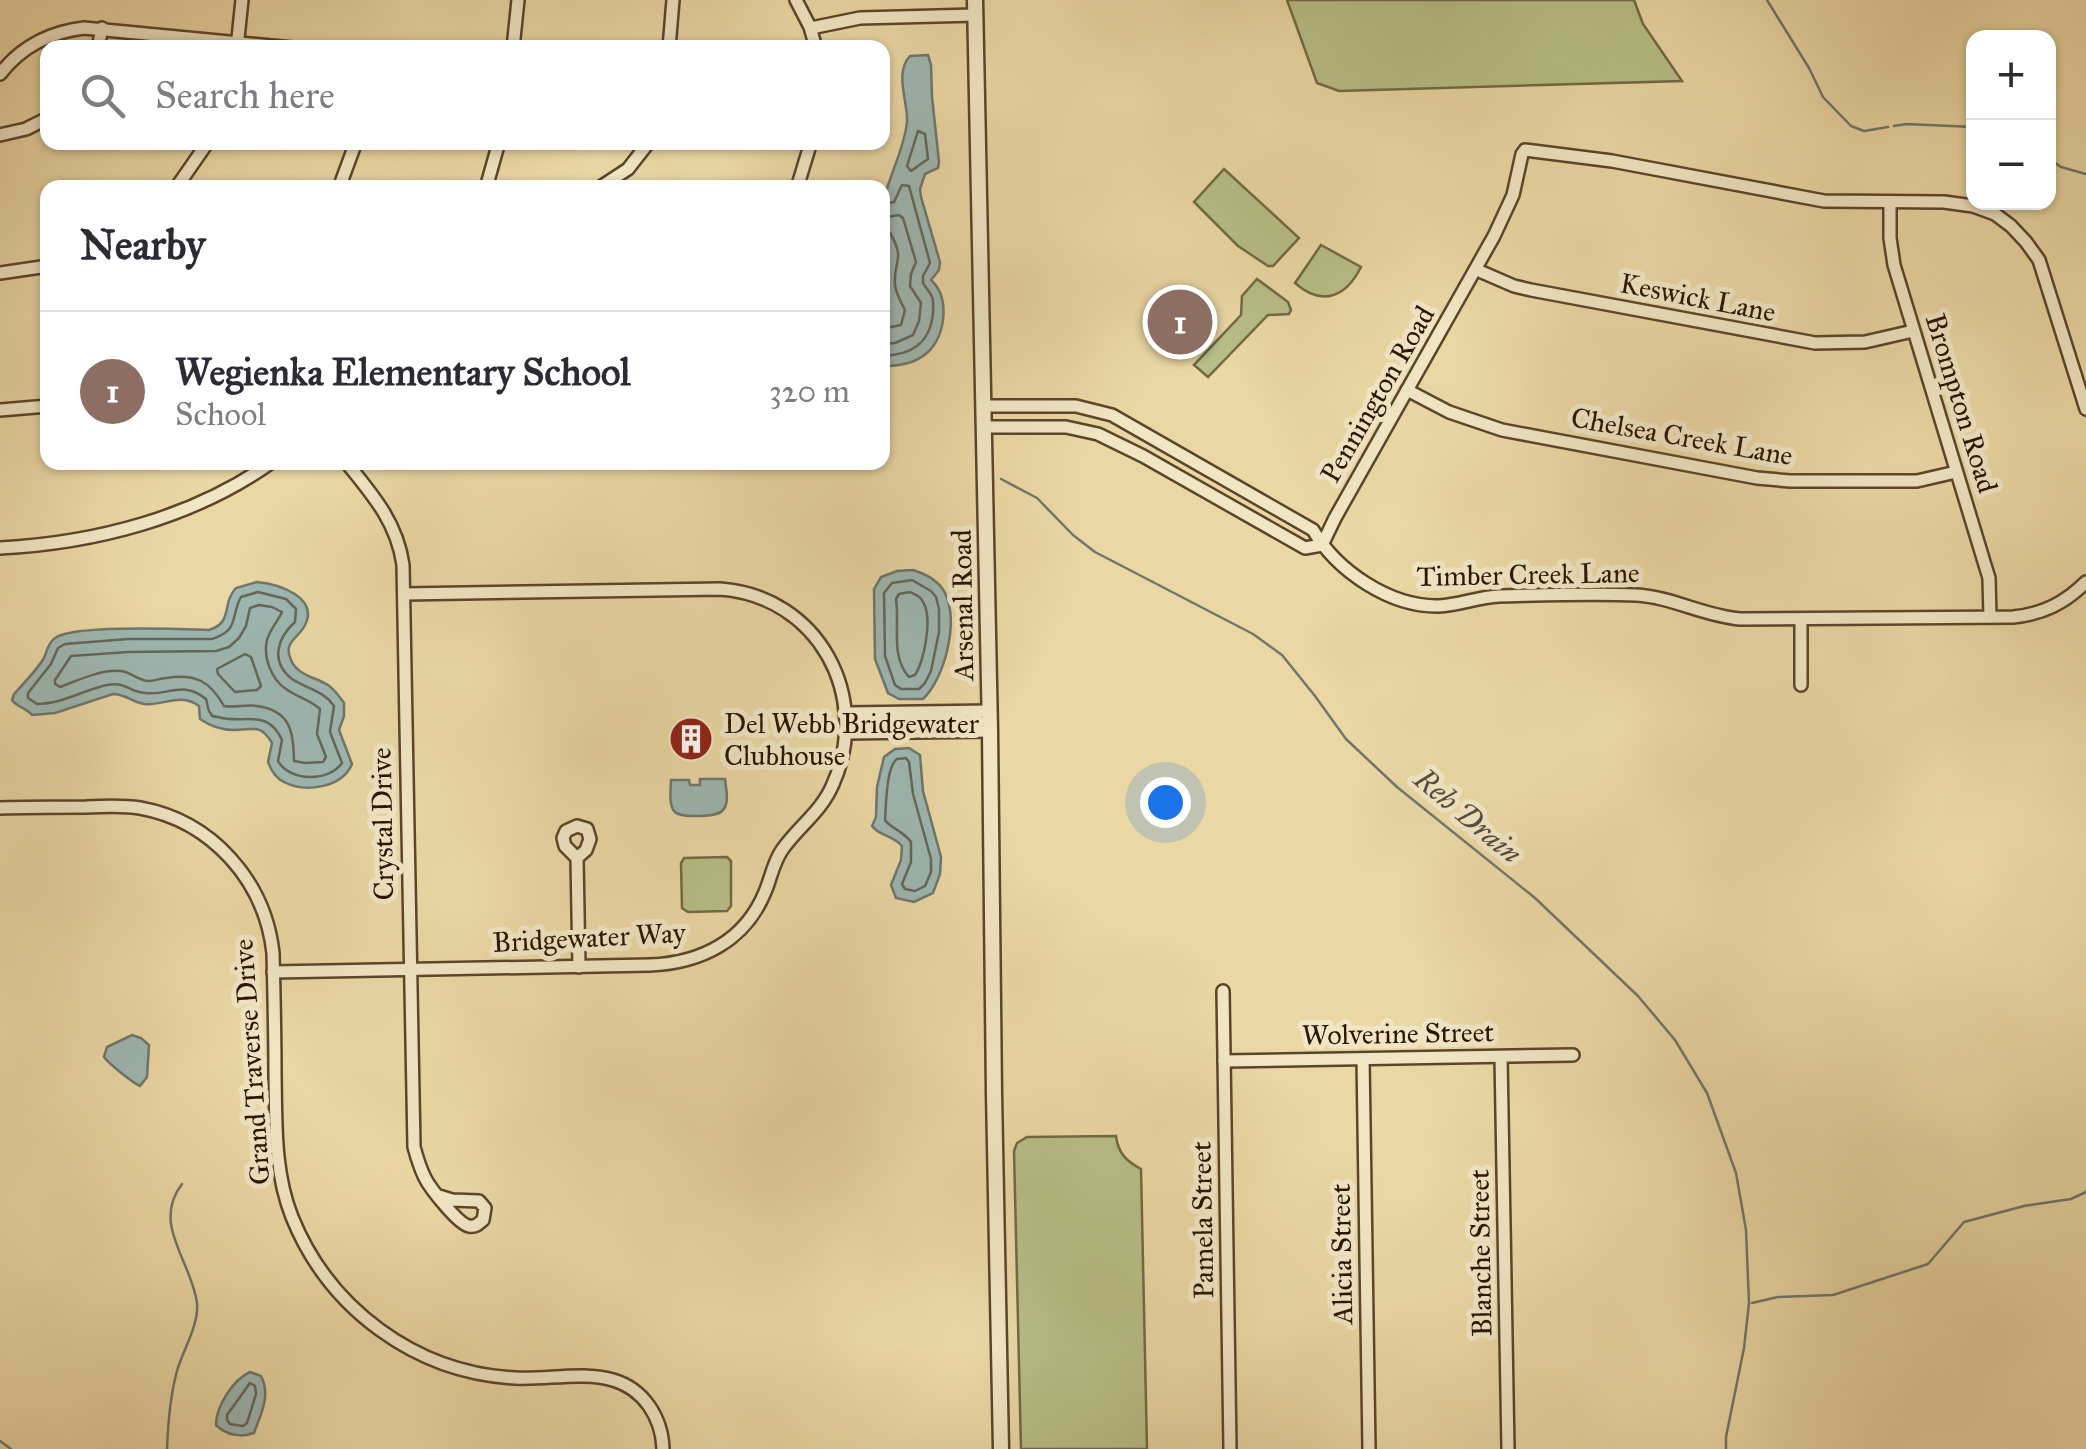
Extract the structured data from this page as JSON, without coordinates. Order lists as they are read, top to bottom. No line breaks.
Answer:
{"streets":{"street":["Keswick Lane","Pennington Road","Brompton Road","Chelsea Creek Lane","Timber Creek Lane","Arsenal Road","Crystal Drive","Bridgewater Way","Wolverine Street","Grand Traverse Drive","Pamela Street","Blanche Street","Alicia Street"]},"crossings":[["Keswick Lane","Pennington Road"],["Keswick Lane","Brompton Road"],["Pennington Road","Brompton Road"],["Pennington Road","Chelsea Creek Lane"],["Pennington Road","Timber Creek Lane"],["Brompton Road","Chelsea Creek Lane"],["Brompton Road","Timber Creek Lane"],["Timber Creek Lane","Arsenal Road"],["Crystal Drive","Bridgewater Way"],["Bridgewater Way","Grand Traverse Drive"],["Wolverine Street","Pamela Street"],["Wolverine Street","Blanche Street"],["Wolverine Street","Alicia Street"]],"water":["Reh Drain"],"places":{"building":["Del Webb Bridgewater Clubhouse"]},"page":{"map_buttons":["+","−"],"search":"Search here","heading":"Nearby","pins":"1","list":[{"mark":"1","name":"Wegienka Elementary School","note":"School","value":"320 m"}]}}
